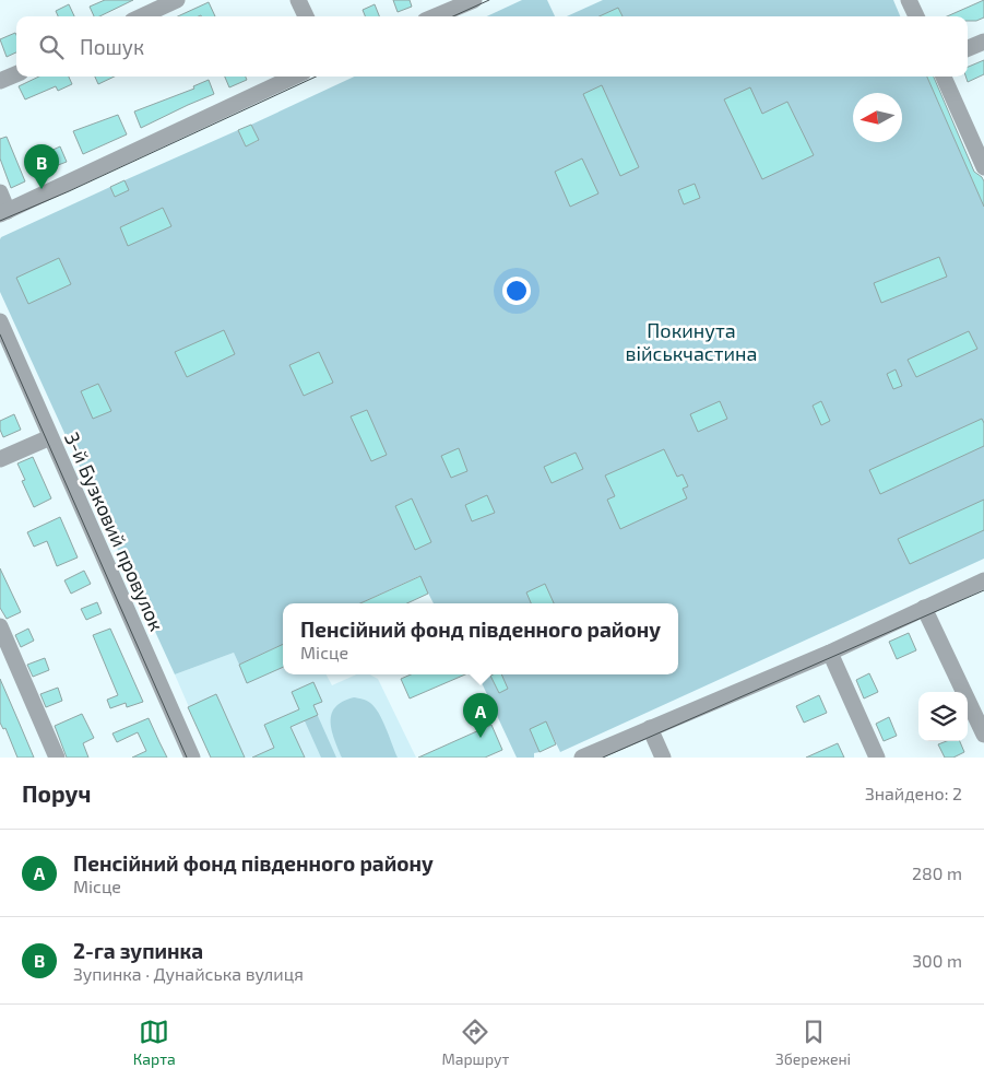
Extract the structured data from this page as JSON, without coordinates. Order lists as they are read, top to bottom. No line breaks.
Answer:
{"streets":{"street":["3-й Бузковий провулок"]},"parks":["Покинута військчастина"],"north":"left","page":{"search":"Пошук","pins":["B","A"],"popup":["Пенсійний фонд південного району","Місце"],"heading":["Поруч","Знайдено: 2"],"list":[{"mark":"A","name":"Пенсійний фонд південного району","note":"Місце","value":"280 m"},{"mark":"B","name":"2-га зупинка","note":"Зупинка · Дунайська вулиця","value":"300 m"}],"nav":["Карта","Маршрут","Збережені"]}}
